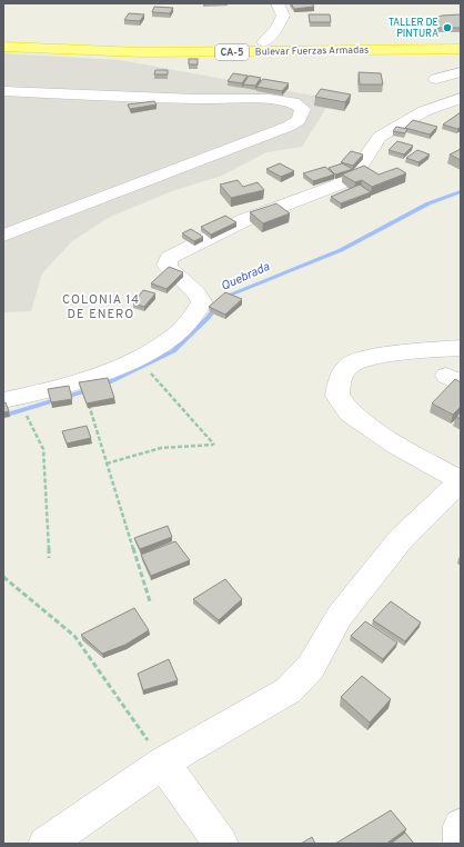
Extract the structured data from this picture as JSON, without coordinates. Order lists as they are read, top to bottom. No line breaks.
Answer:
{"streets":{"highway":["Bulevar Fuerzas Armadas","CA-5"]},"districts":["COLONIA 14 DE ENERO"],"water":["Quebrada"],"places":["TALLER DE PINTURA"]}
